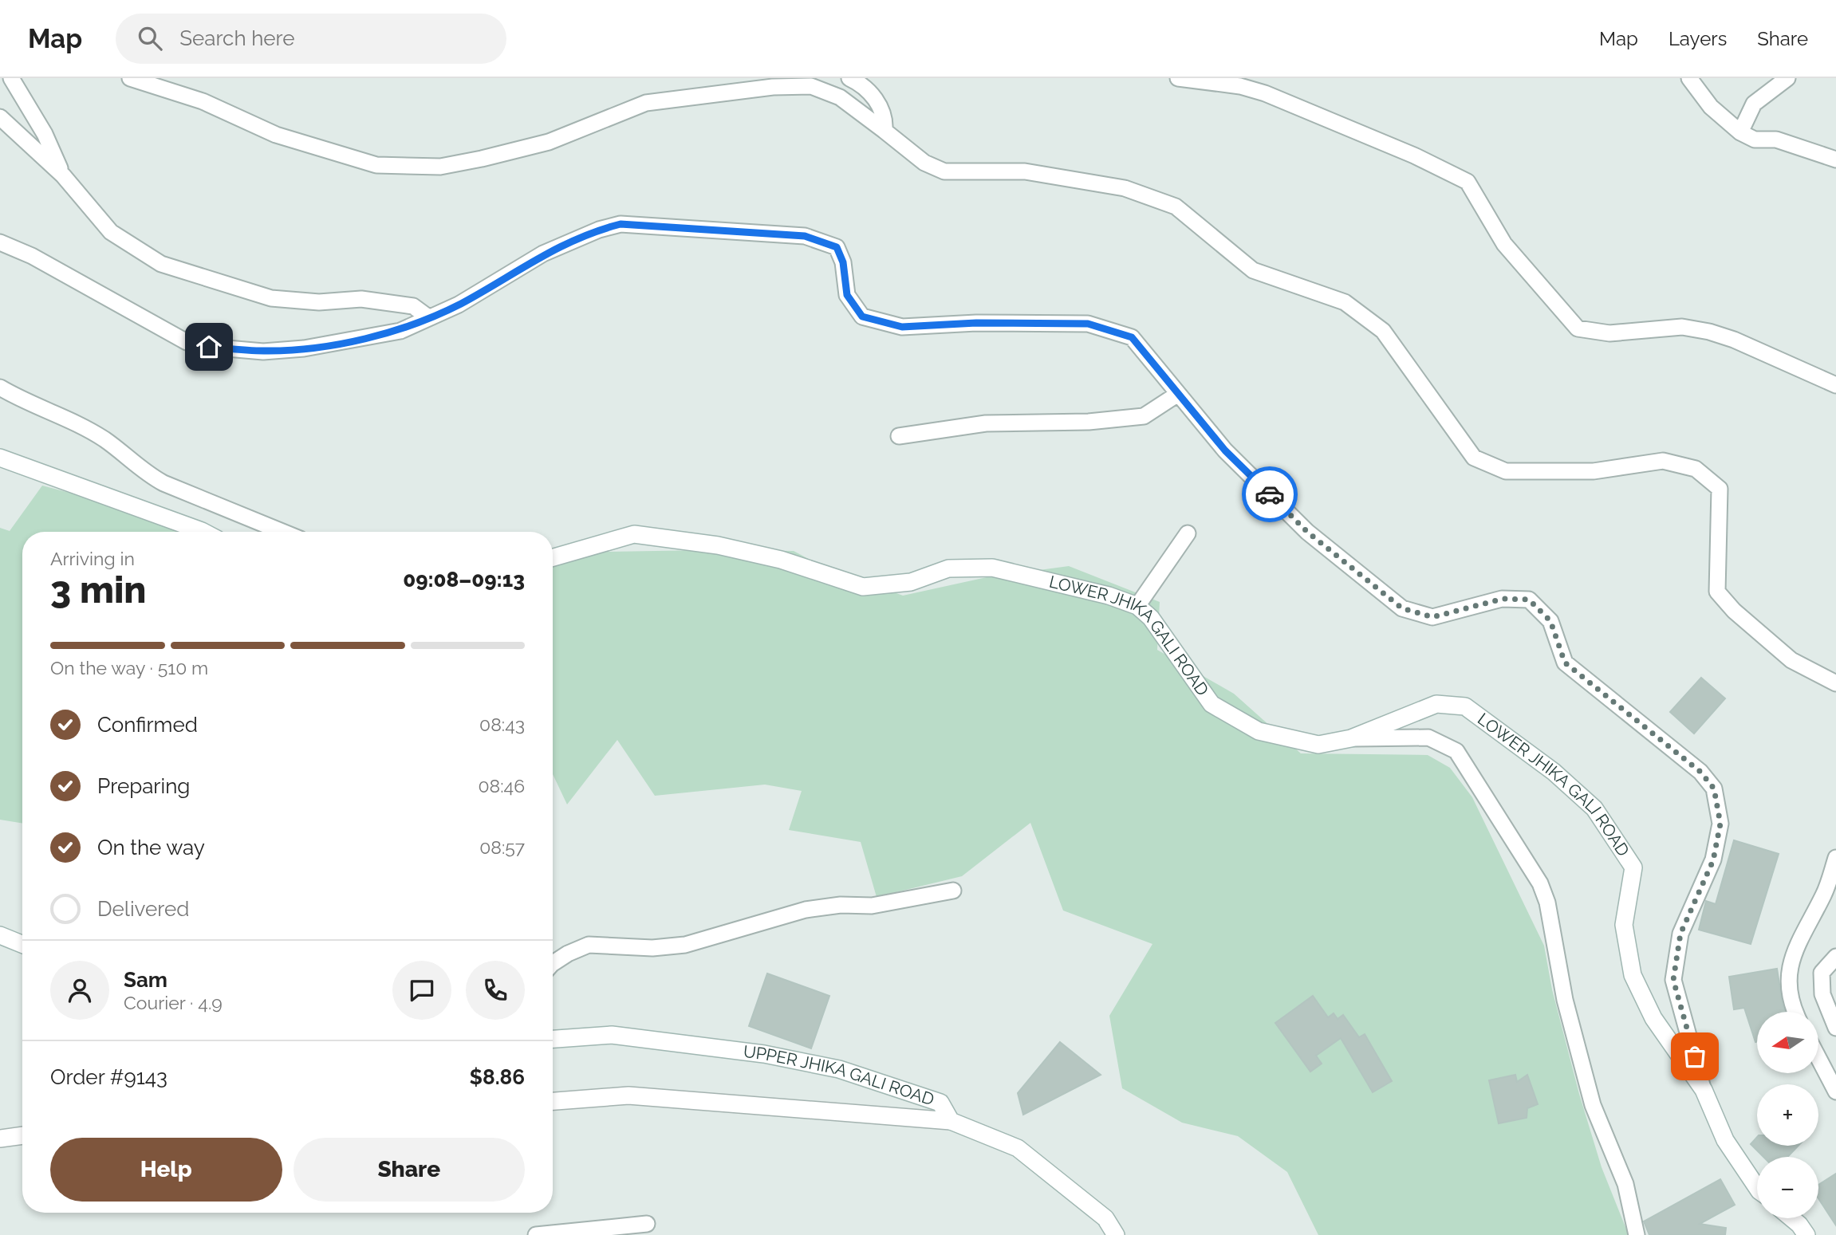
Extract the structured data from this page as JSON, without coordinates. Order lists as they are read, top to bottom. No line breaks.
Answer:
{"streets":{"main road":["LOWER JHIKA GALI ROAD","UPPER JHIKA GALI ROAD"]},"north":"left","page":{"header":"Map","search":"Search here","nav":["Map","Layers","Share"],"heading":["3 min","Arriving in","09:08–09:13"],"panel":["Sam","Courier · 4.9","Order #9143","$8.86"],"bar":"On the way · 510 m","list":[["Confirmed","08:43"],["Preparing","08:46"],["On the way","08:57"],"Delivered"],"map_buttons":["+","−"],"buttons":["Help","Share"]}}
